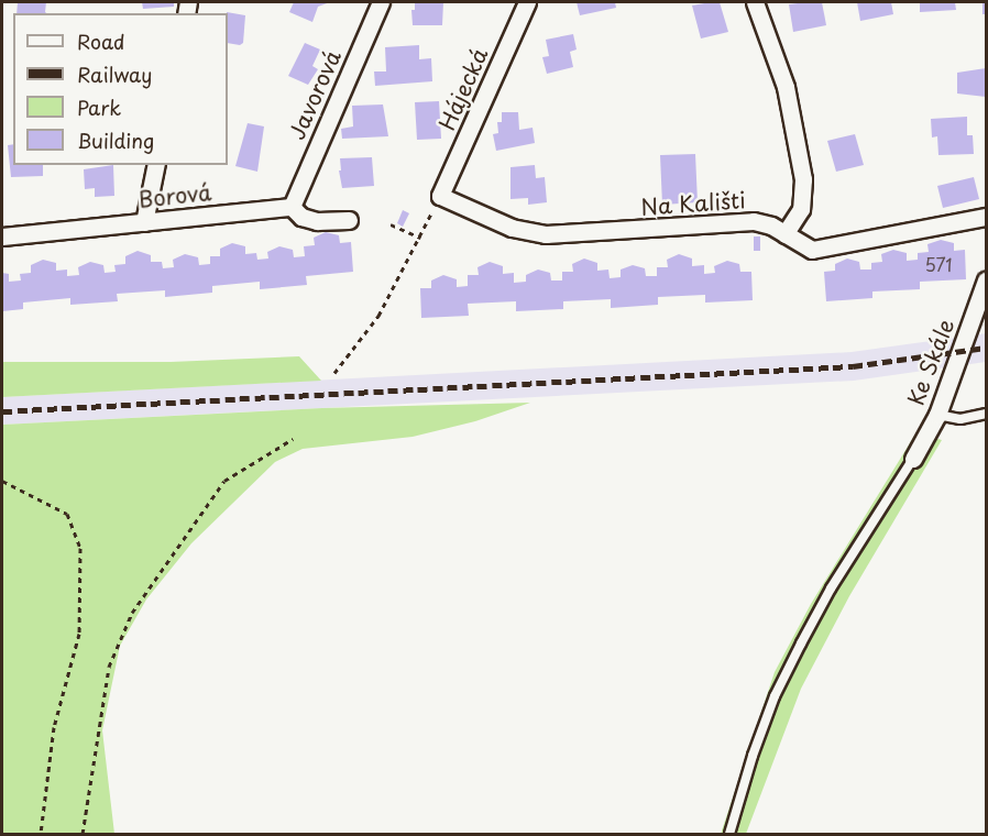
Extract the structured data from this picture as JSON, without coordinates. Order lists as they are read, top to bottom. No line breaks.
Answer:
{"streets":{"street":["Hájecká","Javorová","Borová","Na Kališti","Ke Skále"]},"crossings":[["Hájecká","Na Kališti"],["Javorová","Borová"]],"house_numbers":["571"],"legend":["Road","Railway","Park","Building"]}
